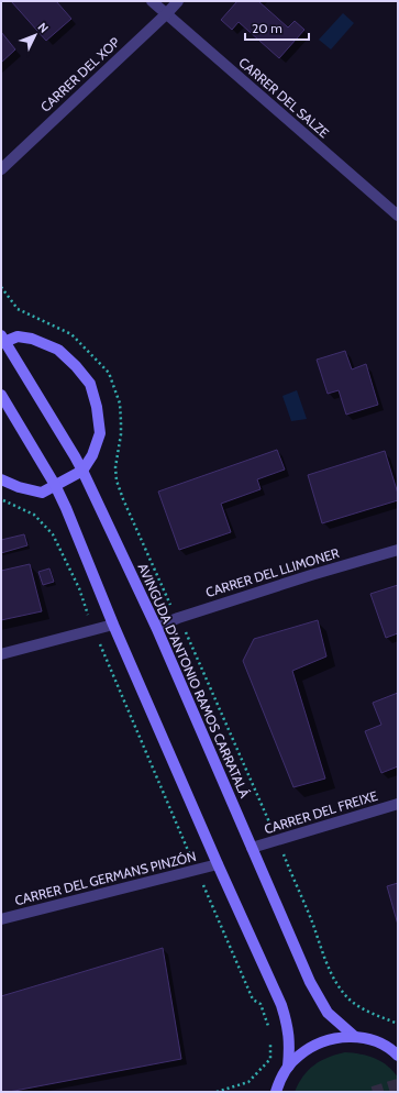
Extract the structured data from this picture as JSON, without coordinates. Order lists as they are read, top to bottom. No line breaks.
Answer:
{"streets":{"main road":["AVINGUDA D'ANTONIO RAMOS CARRATALÁ"],"street":["CARRER DEL XOP","CARRER DEL SALZE","CARRER DEL LLIMONER","CARRER DEL FREIXE","CARRER DEL GERMANS PINZÓN"]},"crossings":[["CARRER DEL XOP","CARRER DEL SALZE"],["CARRER DEL LLIMONER","AVINGUDA D'ANTONIO RAMOS CARRATALÁ"],["AVINGUDA D'ANTONIO RAMOS CARRATALÁ","CARRER DEL FREIXE"]],"scale_bar":"20 m","north":"top right"}
